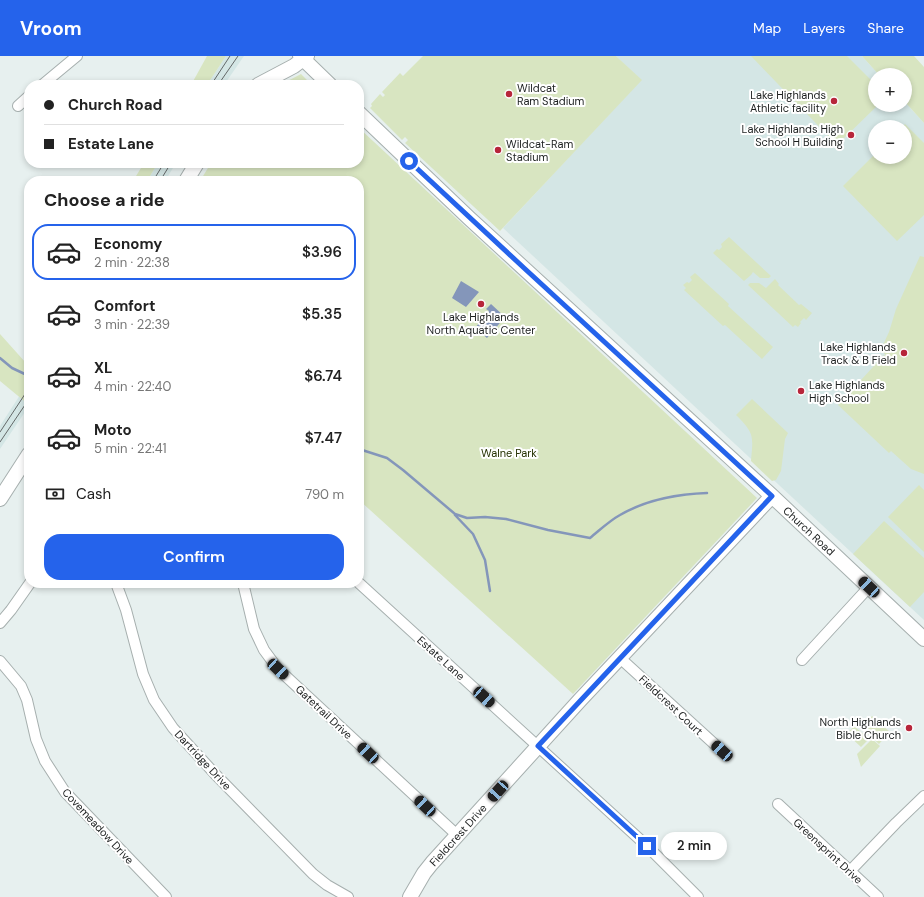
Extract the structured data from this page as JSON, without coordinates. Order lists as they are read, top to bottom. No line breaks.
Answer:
{"streets":{"street":["Church Road","Estate Lane","Fieldcrest Court","Gatetrail Drive","Dartridge Drive","Covemeadow Drive","Fieldcrest Drive","Greensprint Drive"]},"crossings":[["Church Road","Fieldcrest Drive"],["Estate Lane","Fieldcrest Drive"],["Fieldcrest Court","Fieldcrest Drive"],["Gatetrail Drive","Fieldcrest Drive"]],"parks":["Walne Park"],"places":["Wildcat Ram Stadium","Lake Highlands Athletic facility","Lake Highlands High School H Building","Wildcat-Ram Stadium","Lake Highlands North Aquatic Center","Lake Highlands Track & B Field","Lake Highlands High School","North Highlands Bible Church"],"page":{"header":"Vroom","nav":["Map","Layers","Share"],"map_buttons":["+","−"],"banner":["Church Road","Estate Lane"],"heading":"Choose a ride","list":[{"name":"Economy","note":"2 min · 22:38","value":"$3.96"},{"name":"Comfort","note":"3 min · 22:39","value":"$5.35"},{"name":"XL","note":"4 min · 22:40","value":"$6.74"},{"name":"Moto","note":"5 min · 22:41","value":"$7.47"}],"pay":["Cash","790 m"],"buttons":"Confirm","bubble":"2 min"}}
